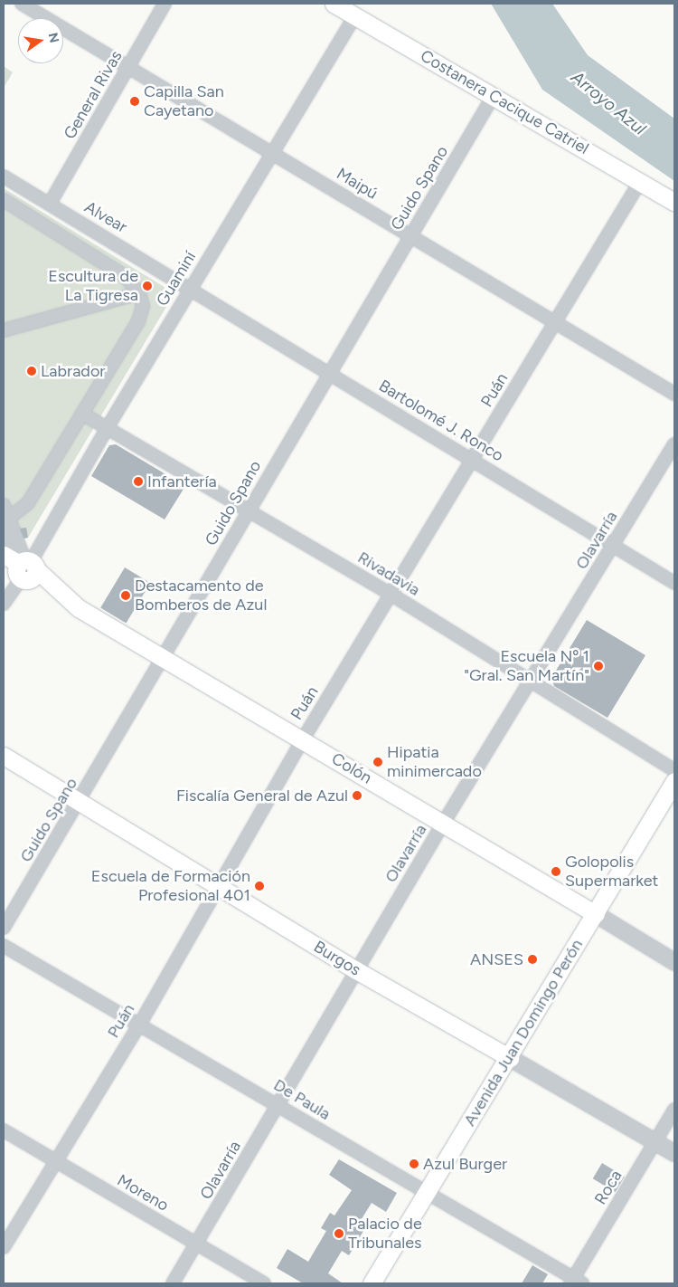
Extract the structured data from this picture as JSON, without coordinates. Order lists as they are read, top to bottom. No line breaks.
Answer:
{"streets":{"main road":["Costanera Cacique Catriel","Colón","Burgos","Avenida Juan Domingo Perón"],"street":["General Rivas","Maipú","Guido Spano","Alvear","Guaminí","Puán","Bartolomé J. Ronco","Olavarría","Rivadavia","De Paula","Roca","Moreno"]},"crossings":[["General Rivas","Maipú"],["General Rivas","Alvear"],["Costanera Cacique Catriel","Guido Spano"],["Costanera Cacique Catriel","Guaminí"],["Costanera Cacique Catriel","Puán"],["Maipú","Guido Spano"],["Maipú","Guaminí"],["Maipú","Puán"],["Guido Spano","Bartolomé J. Ronco"],["Guido Spano","Rivadavia"],["Guido Spano","Colón"],["Guido Spano","Burgos"],["Alvear","Guaminí"],["Alvear","Bartolomé J. Ronco"],["Guaminí","Bartolomé J. Ronco"],["Guaminí","Rivadavia"],["Guaminí","Colón"],["Puán","Bartolomé J. Ronco"],["Puán","Rivadavia"],["Puán","Colón"],["Puán","Burgos"],["Puán","De Paula"],["Puán","Moreno"],["Bartolomé J. Ronco","Olavarría"],["Olavarría","Rivadavia"],["Olavarría","Colón"],["Olavarría","Burgos"],["Olavarría","De Paula"],["Olavarría","Moreno"],["Colón","Avenida Juan Domingo Perón"],["Burgos","Avenida Juan Domingo Perón"],["Burgos","Roca"],["Avenida Juan Domingo Perón","De Paula"],["De Paula","Roca"]],"water":["Arroyo Azul"],"places":["Capilla San Cayetano","Escultura de La Tigresa","Labrador","Infantería","Destacamento de Bomberos de Azul","Escuela Nº 1 \"Gral. San Martín\"","Hipatia minimercado","Fiscalía General de Azul","Golopolis Supermarket","Escuela de Formación Profesional 401","ANSES","Azul Burger","Palacio de Tribunales"],"north":"right"}
